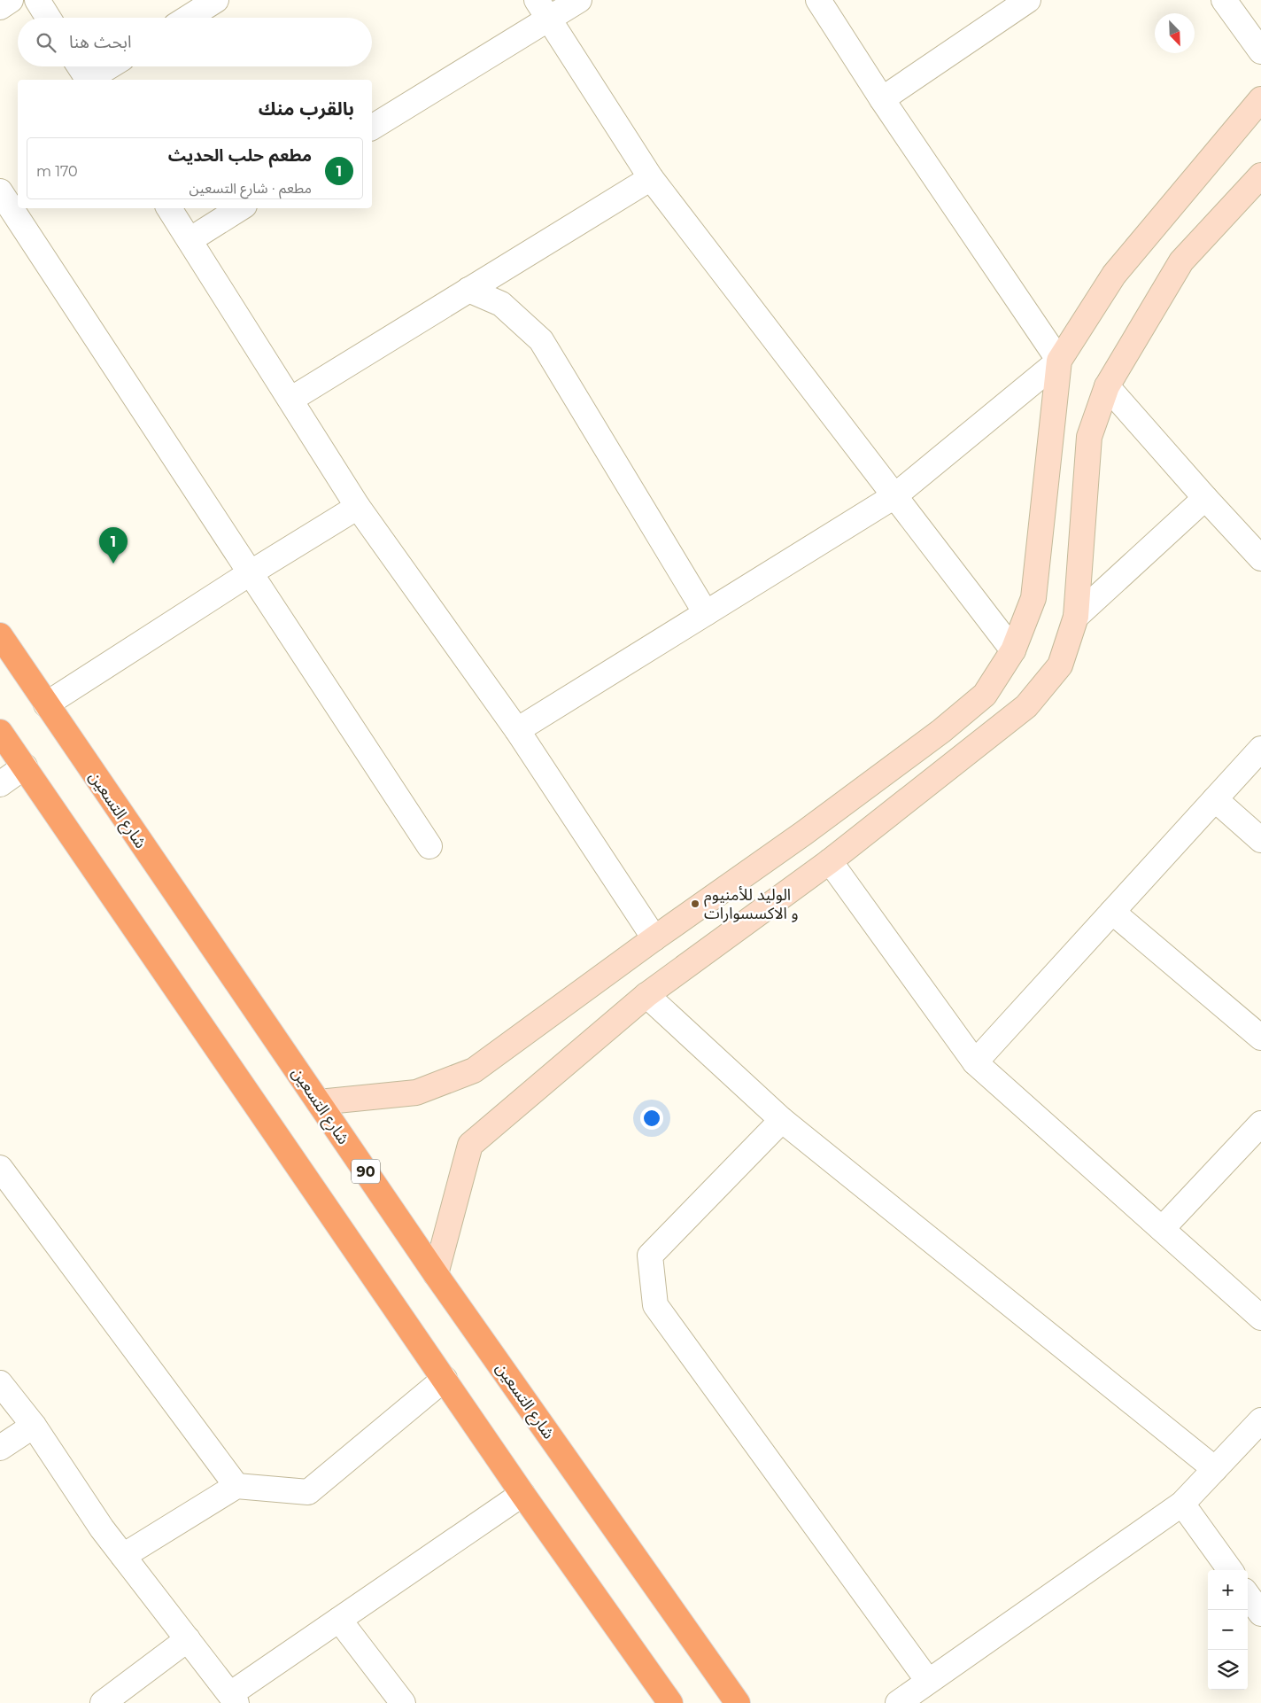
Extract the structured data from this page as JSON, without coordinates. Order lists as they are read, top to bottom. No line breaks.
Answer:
{"streets":{"highway":["شارع التسعين","90"]},"places":["الوليد للأمنيوم و الاكسسوارات"],"north":"bottom right","page":{"search":"ابحث هنا","heading":"بالقرب منك","list":[{"mark":"1","name":"مطعم حلب الحديث","note":"مطعم · شارع التسعين","value":"170 m"}],"pins":"1","map_buttons":["+","−"]}}
